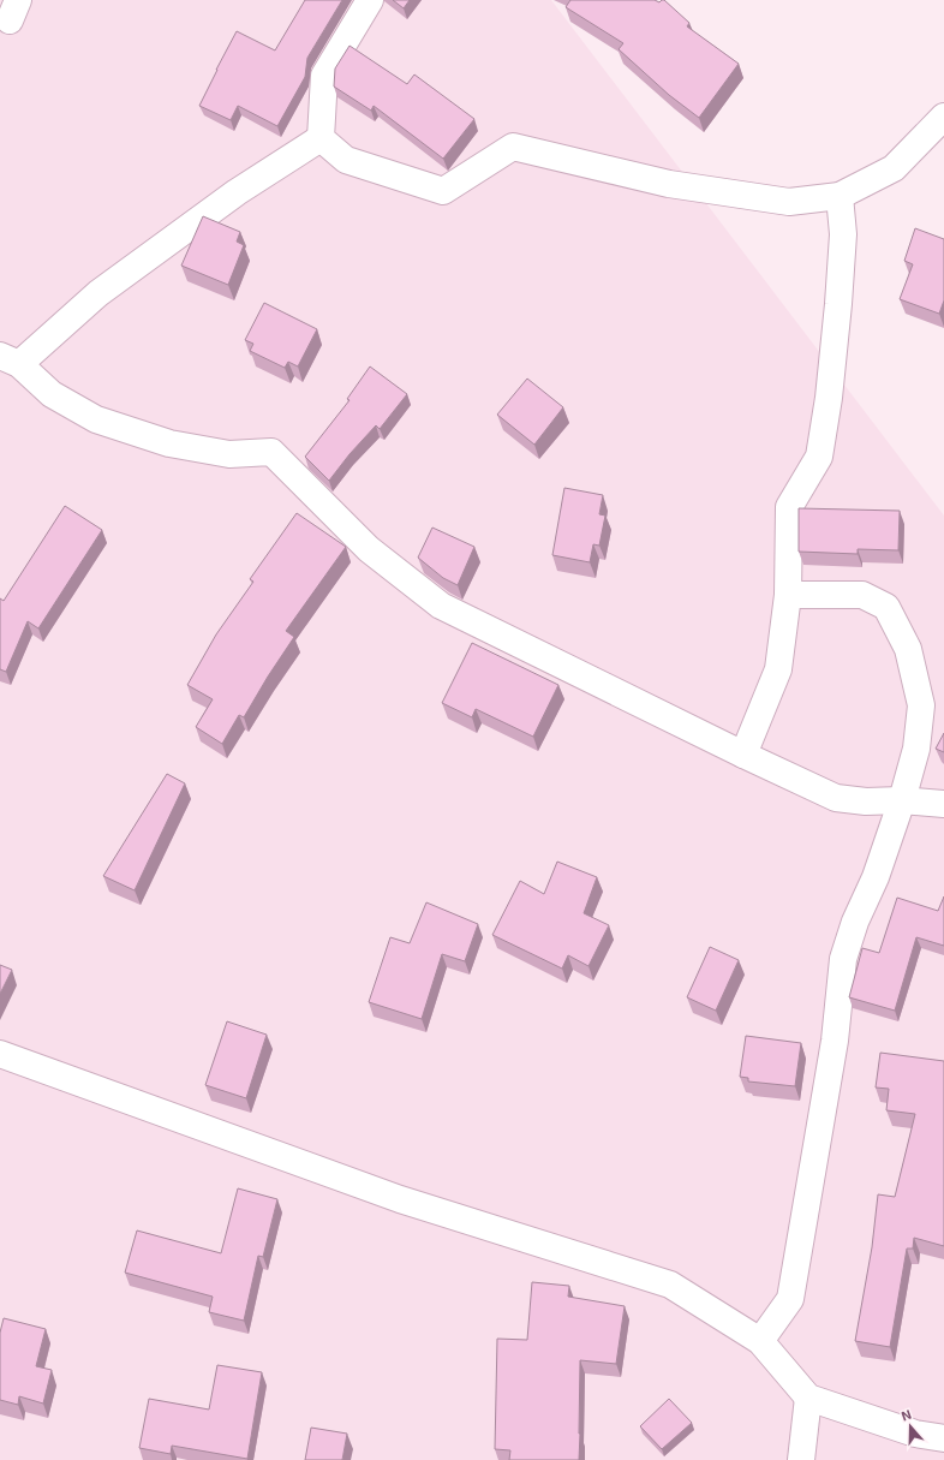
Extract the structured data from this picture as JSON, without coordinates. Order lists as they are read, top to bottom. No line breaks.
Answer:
{"north":"top"}
